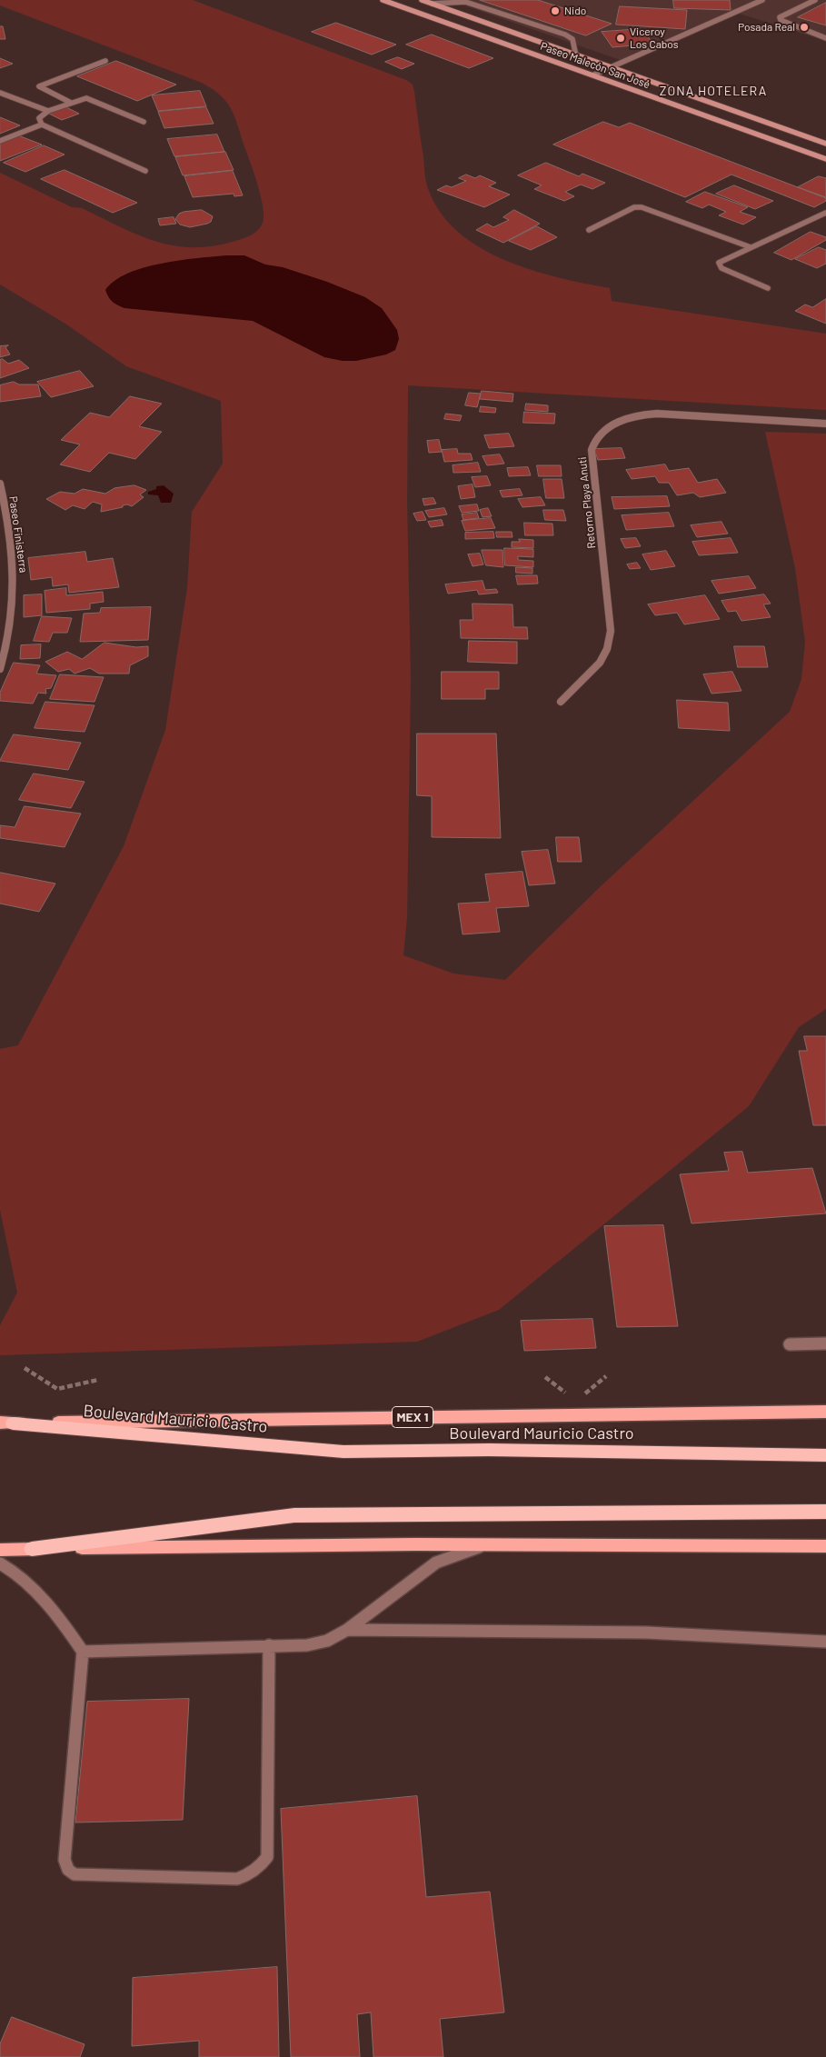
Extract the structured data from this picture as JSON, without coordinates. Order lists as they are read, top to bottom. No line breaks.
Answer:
{"streets":{"highway":["Boulevard Mauricio Castro"],"main road":["Paseo Malecón San José","MEX 1"],"street":["Retorno Playa Anuti","Paseo Finisterra"]},"districts":["ZONA HOTELERA"],"places":["Nido","Posada Real","Viceroy Los Cabos"]}
